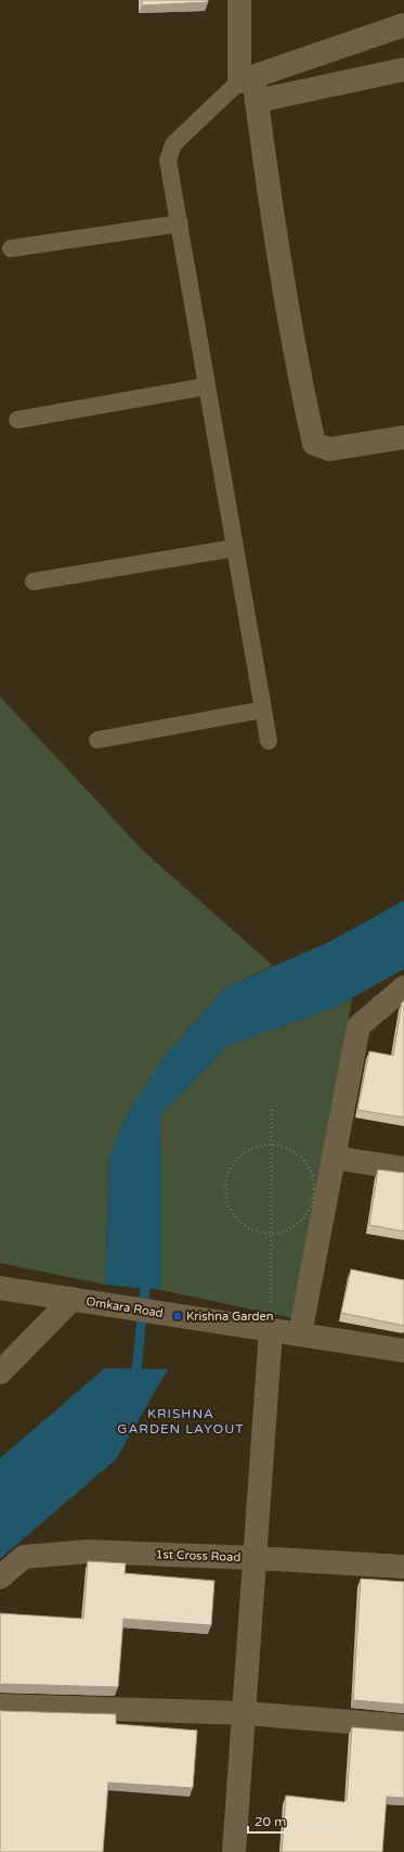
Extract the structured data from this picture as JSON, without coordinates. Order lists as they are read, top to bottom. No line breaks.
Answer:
{"streets":{"street":["Omkara Road","1st Cross Road"]},"districts":["KRISHNA GARDEN LAYOUT"],"places":{"transit":["Krishna Garden"]},"scale_bar":"20 m"}
